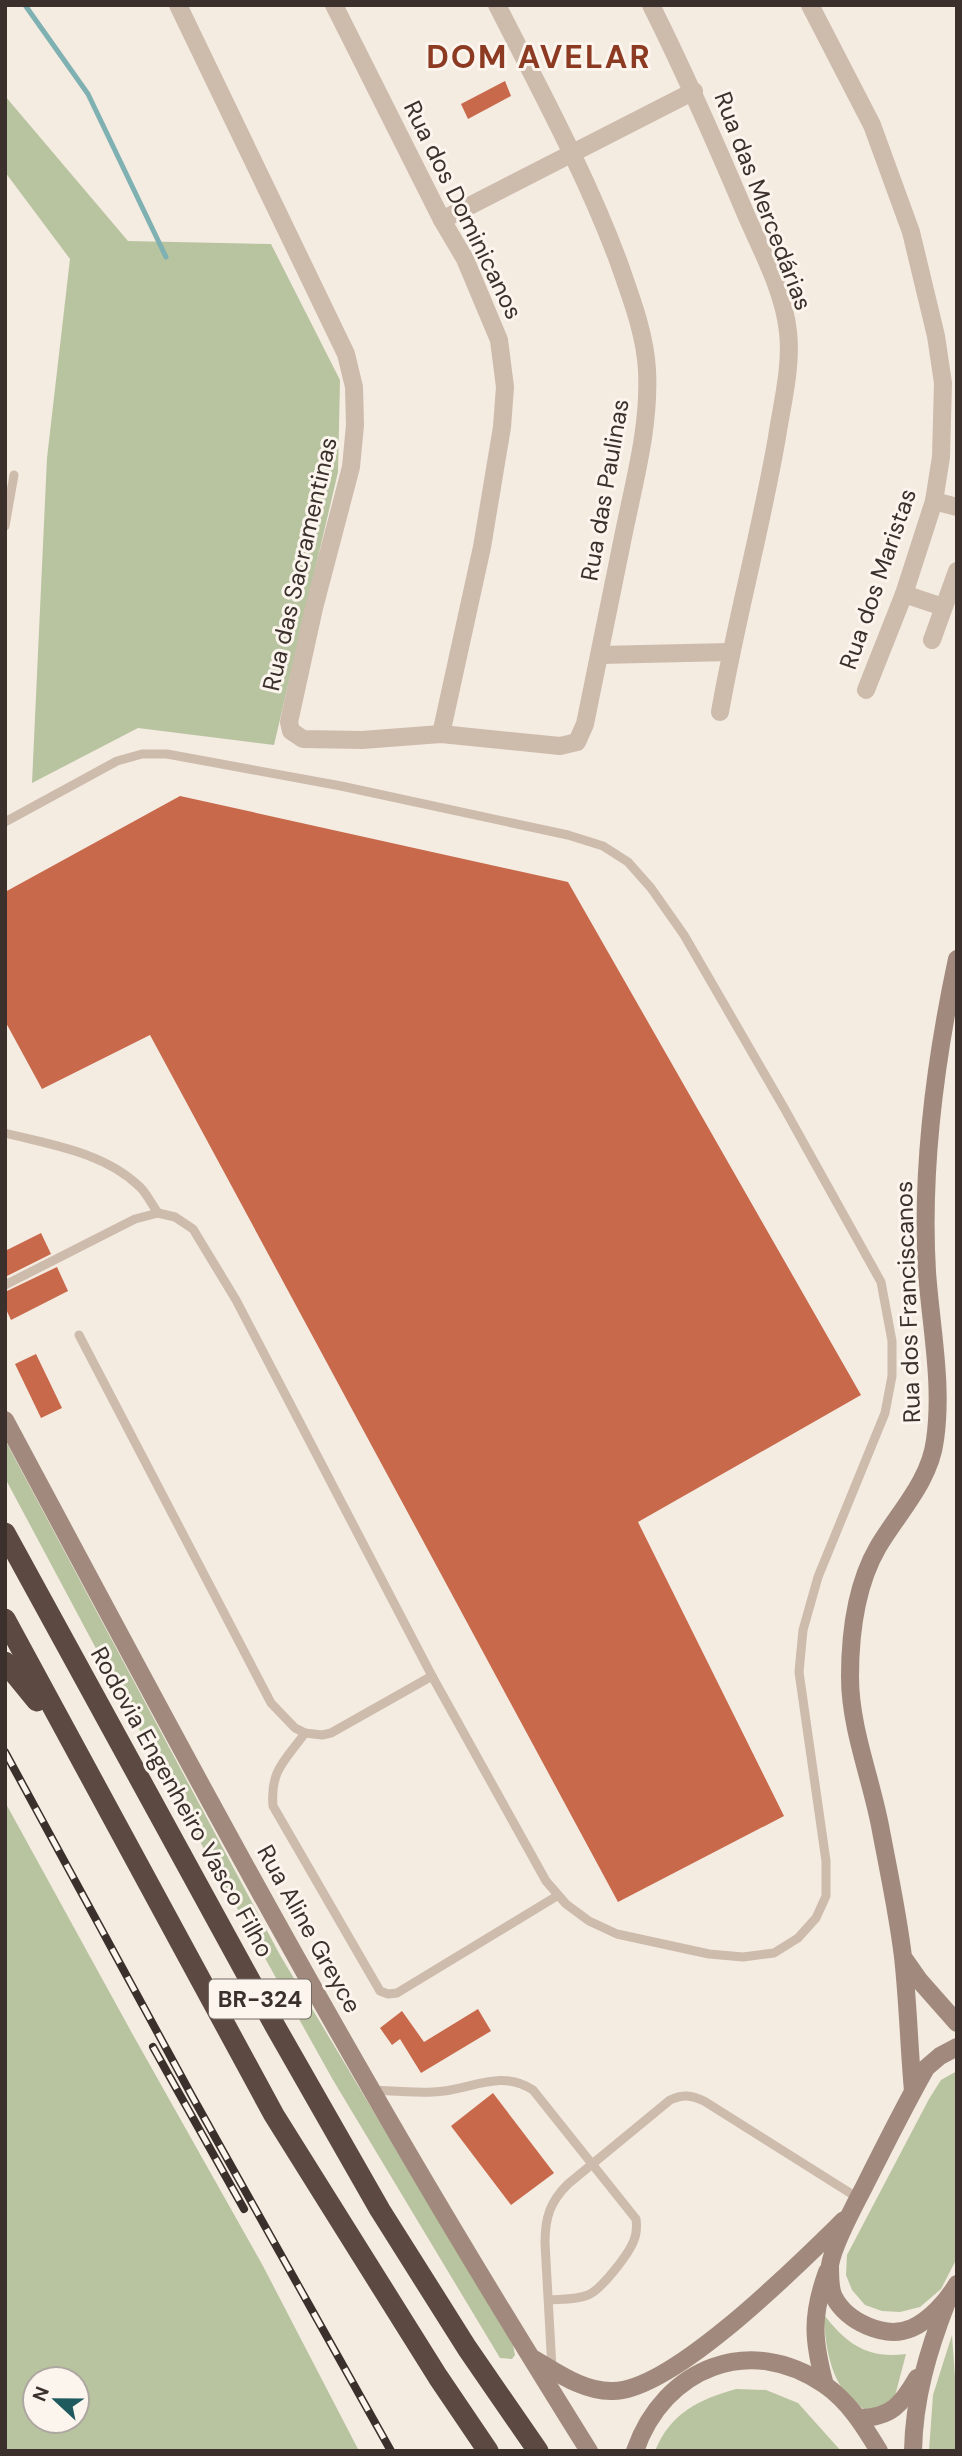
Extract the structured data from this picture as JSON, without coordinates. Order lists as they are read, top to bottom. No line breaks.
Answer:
{"streets":{"highway":["Rodovia Engenheiro Vasco Filho","BR-324"],"main road":["Rua dos Franciscanos","Rua Aline Greyce"],"street":["Rua das Mercedárias","Rua dos Dominicanos","Rua das Paulinas","Rua das Sacramentinas","Rua dos Maristas"]},"crossings":[["Rua dos Dominicanos","Rua das Sacramentinas"],["Rua das Paulinas","Rua das Sacramentinas"]],"districts":["DOM AVELAR"],"north":"left"}
